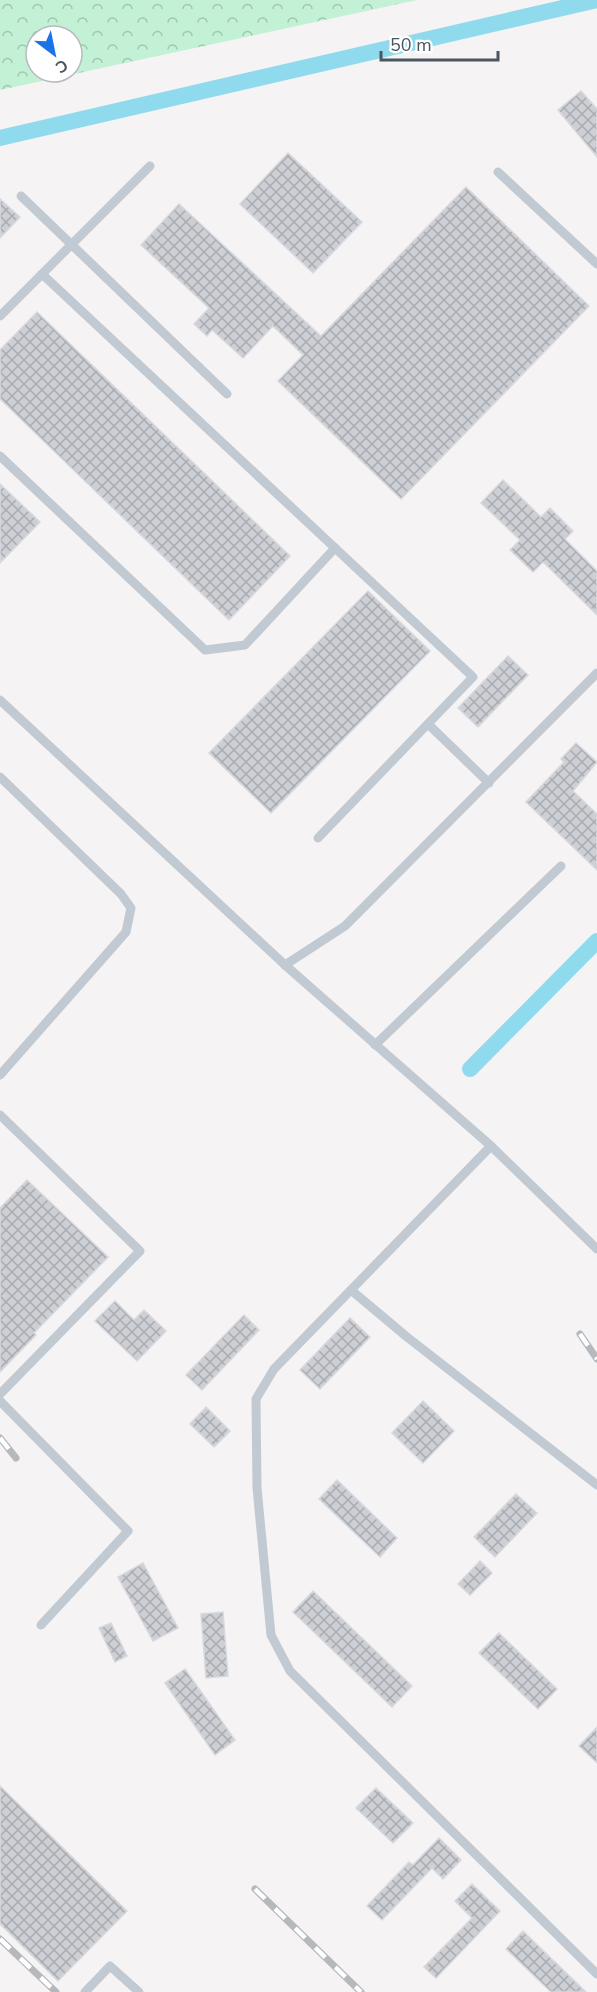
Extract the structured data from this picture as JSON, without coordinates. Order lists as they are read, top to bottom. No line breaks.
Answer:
{"scale_bar":"50 m","north":"bottom right"}
